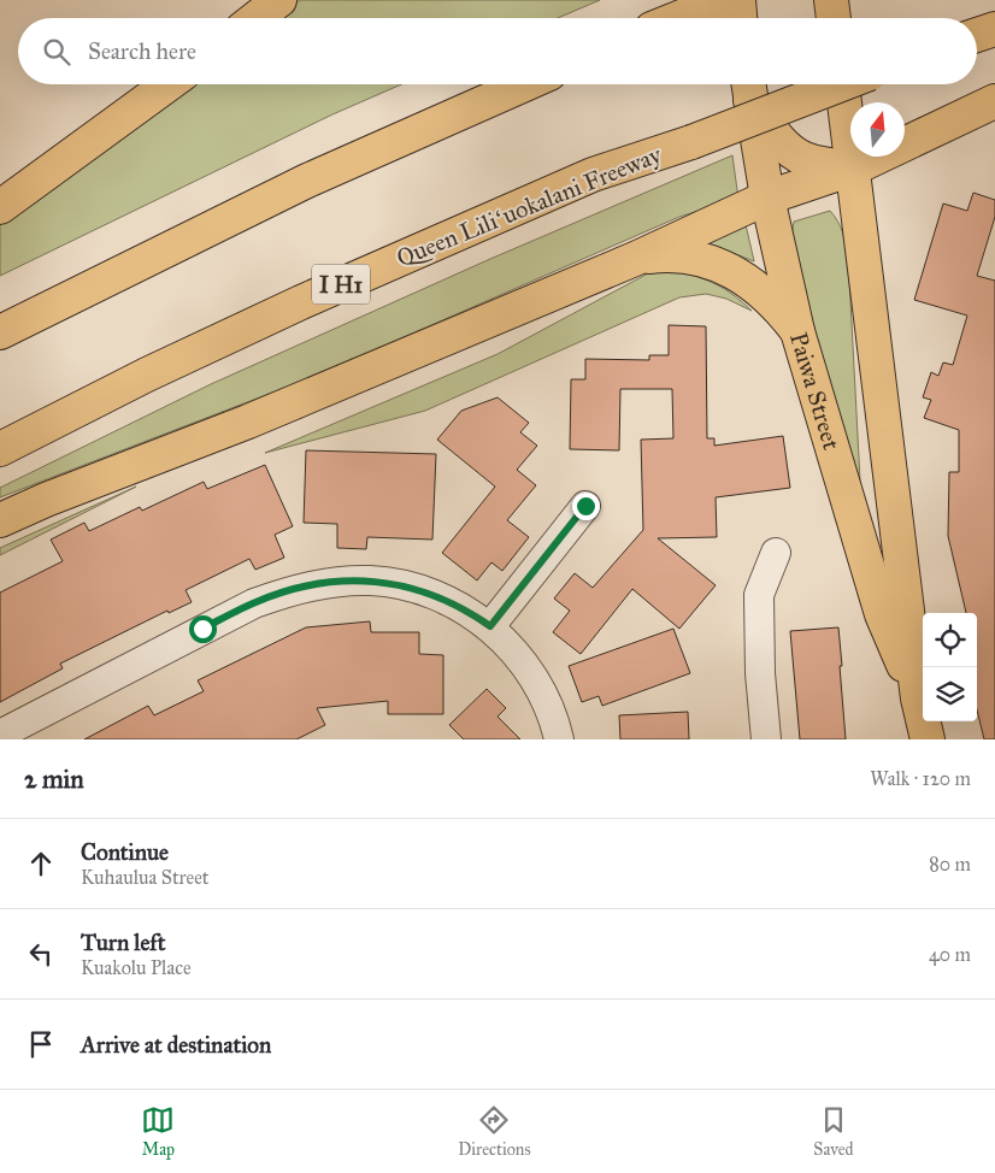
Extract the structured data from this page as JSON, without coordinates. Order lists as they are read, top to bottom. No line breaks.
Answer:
{"streets":{"main road":["Queen Liliʻuokalani Freeway","I H1","Paiwa Street"]},"north":"top","page":{"search":"Search here","heading":["2 min","Walk · 120 m"],"list":[["Continue","Kuhaulua Street","80 m"],["Turn left","Kuakolu Place","40 m"],"Arrive at destination"],"nav":["Map","Directions","Saved"]}}
